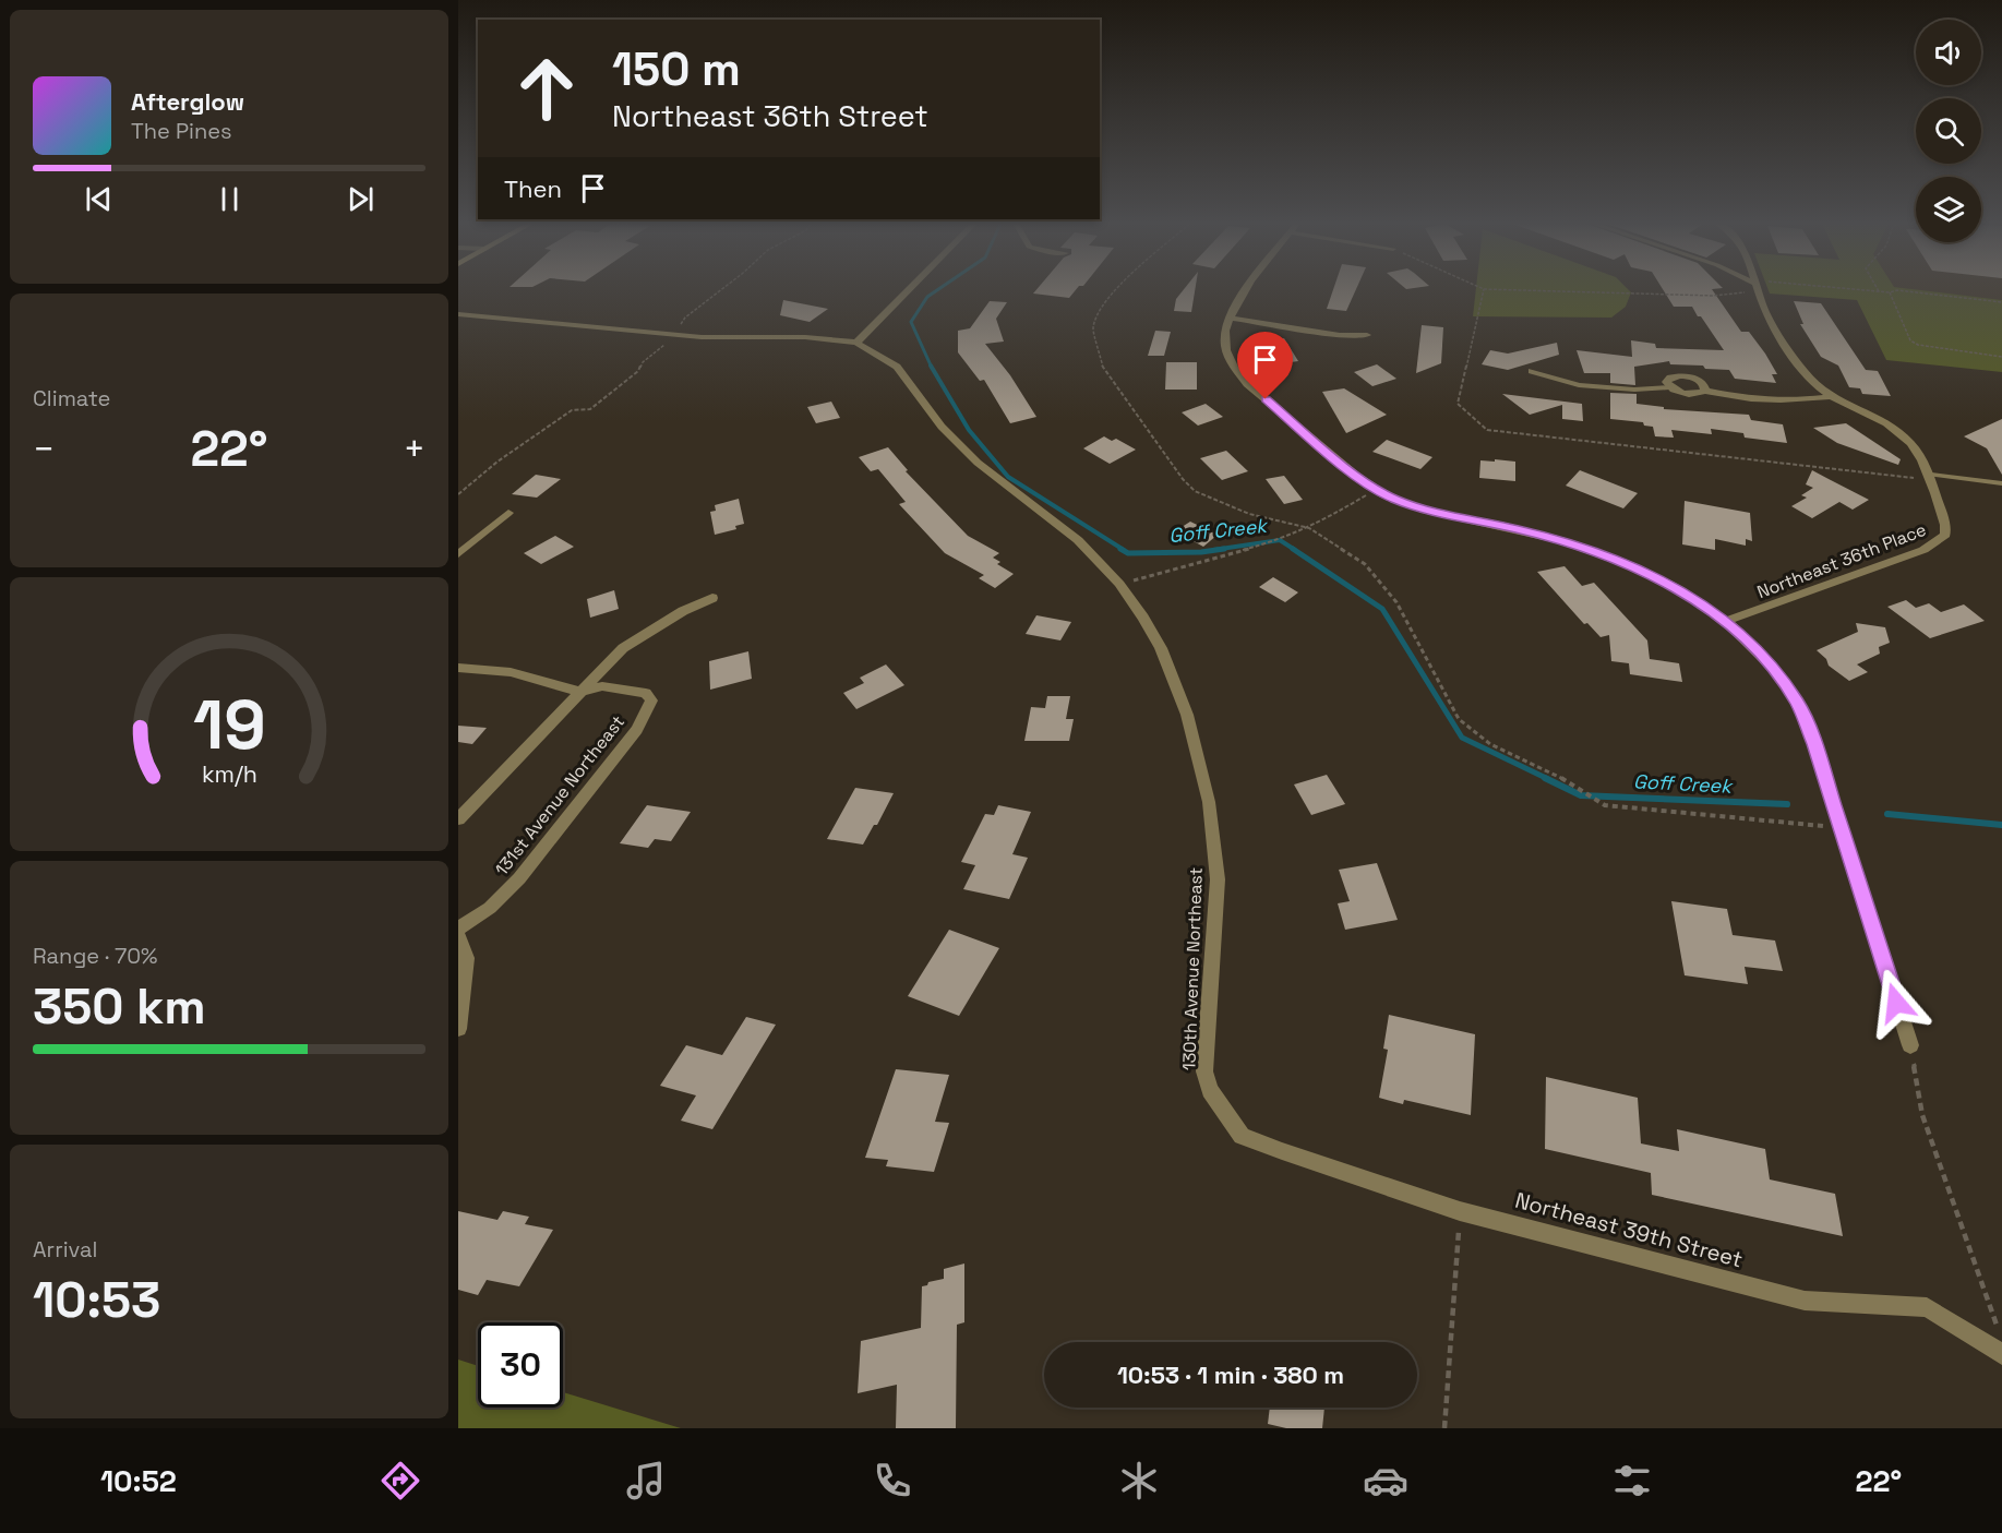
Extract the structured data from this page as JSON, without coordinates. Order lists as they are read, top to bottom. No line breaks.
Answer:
{"streets":{"street":["Northeast 36th Place","131st Avenue Northeast","130th Avenue Northeast","Northeast 39th Street"]},"crossings":[["130th Avenue Northeast","Northeast 39th Street"]],"water":["Goff Creek"],"page":{"turn":["150 m","Northeast 36th Street"],"song":["Afterglow","The Pines"],"then":"Then","tile":["Climate",["Range · 70%","350 km"],["Arrival","10:53"]],"heat":["−","22°","+"],"limit":"30","trip":"10:53 · 1 min · 380 m","tabs":["10:52","22°"],"gauge":["19","km/h"]}}
